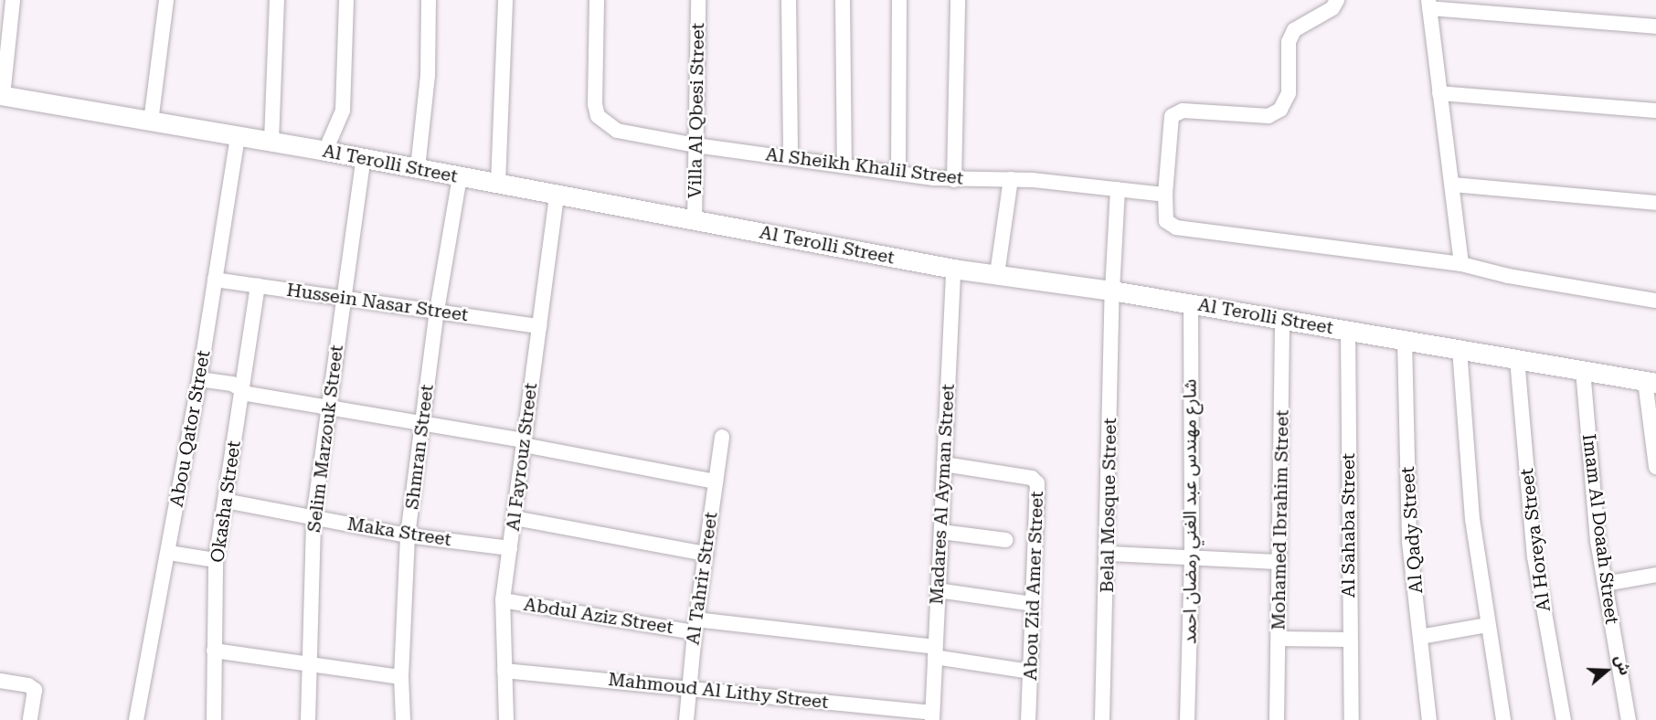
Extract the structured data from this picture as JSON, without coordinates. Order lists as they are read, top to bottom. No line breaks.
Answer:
{"streets":{"street":["Villa Al Qbesi Street","Al Terolli Street","Al Sheikh Khalil Street","Hussein Nasar Street","Abou Qator Street","Selim Marzouk Street","Shmran Street","Al Fayrouz Street","Madares Al Ayman Street","Okasha Street","Belal Mosque Street","شارع مهندس عبد الغني رمضان احمد","Mohamed Ibrahim Street","Al Sahaba Street","Imam Al Doaah Street","Al Qady Street","Maka Street","Al Horeya Street","Al Tahrir Street","Abou Zid Amer Street","Abdul Aziz Street","Mahmoud Al Lithy Street"]},"crossings":[["Villa Al Qbesi Street","Al Terolli Street"],["Villa Al Qbesi Street","Al Sheikh Khalil Street"],["Al Terolli Street","Abou Qator Street"],["Al Terolli Street","Selim Marzouk Street"],["Al Terolli Street","Shmran Street"],["Al Terolli Street","Al Fayrouz Street"],["Al Terolli Street","Madares Al Ayman Street"],["Al Terolli Street","Belal Mosque Street"],["Al Terolli Street","شارع مهندس عبد الغني رمضان احمد"],["Al Terolli Street","Mohamed Ibrahim Street"],["Al Terolli Street","Al Sahaba Street"],["Al Terolli Street","Imam Al Doaah Street"],["Al Terolli Street","Al Qady Street"],["Al Terolli Street","Al Horeya Street"],["Al Sheikh Khalil Street","Belal Mosque Street"],["Hussein Nasar Street","Abou Qator Street"],["Hussein Nasar Street","Selim Marzouk Street"],["Hussein Nasar Street","Shmran Street"],["Hussein Nasar Street","Al Fayrouz Street"],["Hussein Nasar Street","Okasha Street"],["Selim Marzouk Street","Maka Street"],["Shmran Street","Maka Street"],["Al Fayrouz Street","Maka Street"],["Al Fayrouz Street","Abdul Aziz Street"],["Al Fayrouz Street","Mahmoud Al Lithy Street"],["Madares Al Ayman Street","Abou Zid Amer Street"],["Madares Al Ayman Street","Abdul Aziz Street"],["Madares Al Ayman Street","Mahmoud Al Lithy Street"],["Okasha Street","Maka Street"],["Al Tahrir Street","Abdul Aziz Street"],["Al Tahrir Street","Mahmoud Al Lithy Street"],["Abou Zid Amer Street","Abdul Aziz Street"]],"north":"right"}
